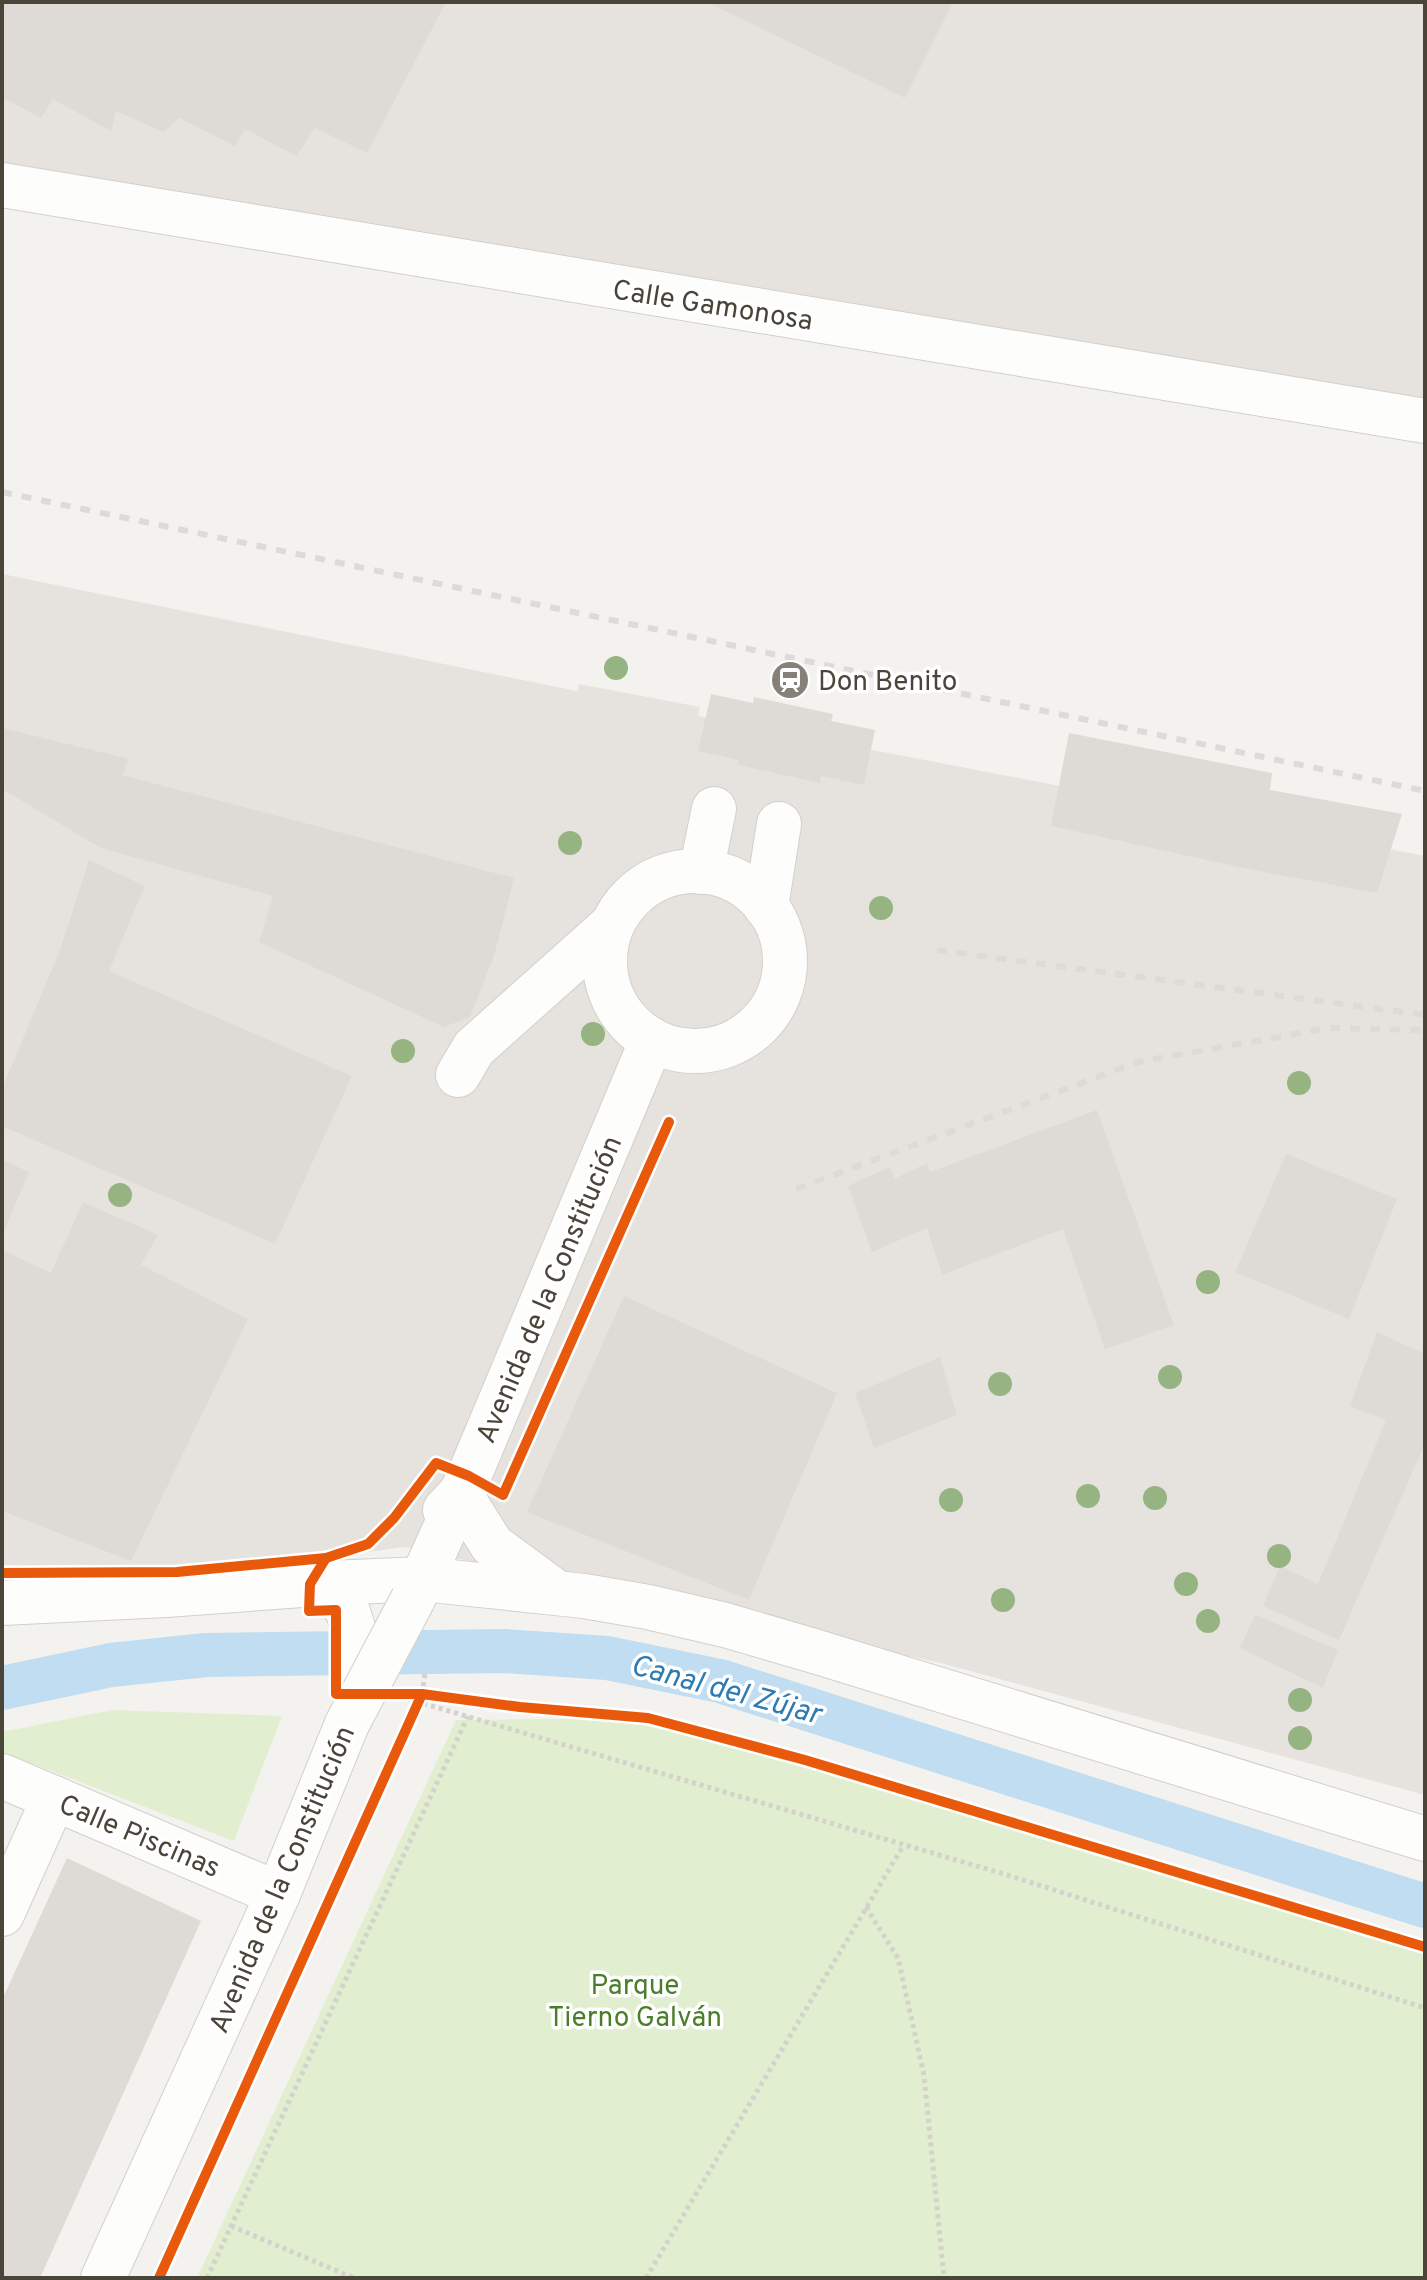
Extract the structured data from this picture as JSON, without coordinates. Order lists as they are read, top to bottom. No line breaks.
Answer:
{"streets":{"street":["Calle Gamonosa","Avenida de la Constitución","Calle Piscinas"]},"crossings":[["Avenida de la Constitución","Calle Piscinas"]],"water":["Canal del Zújar"],"parks":["Parque Tierno Galván"],"places":{"station":["Don Benito"]}}
